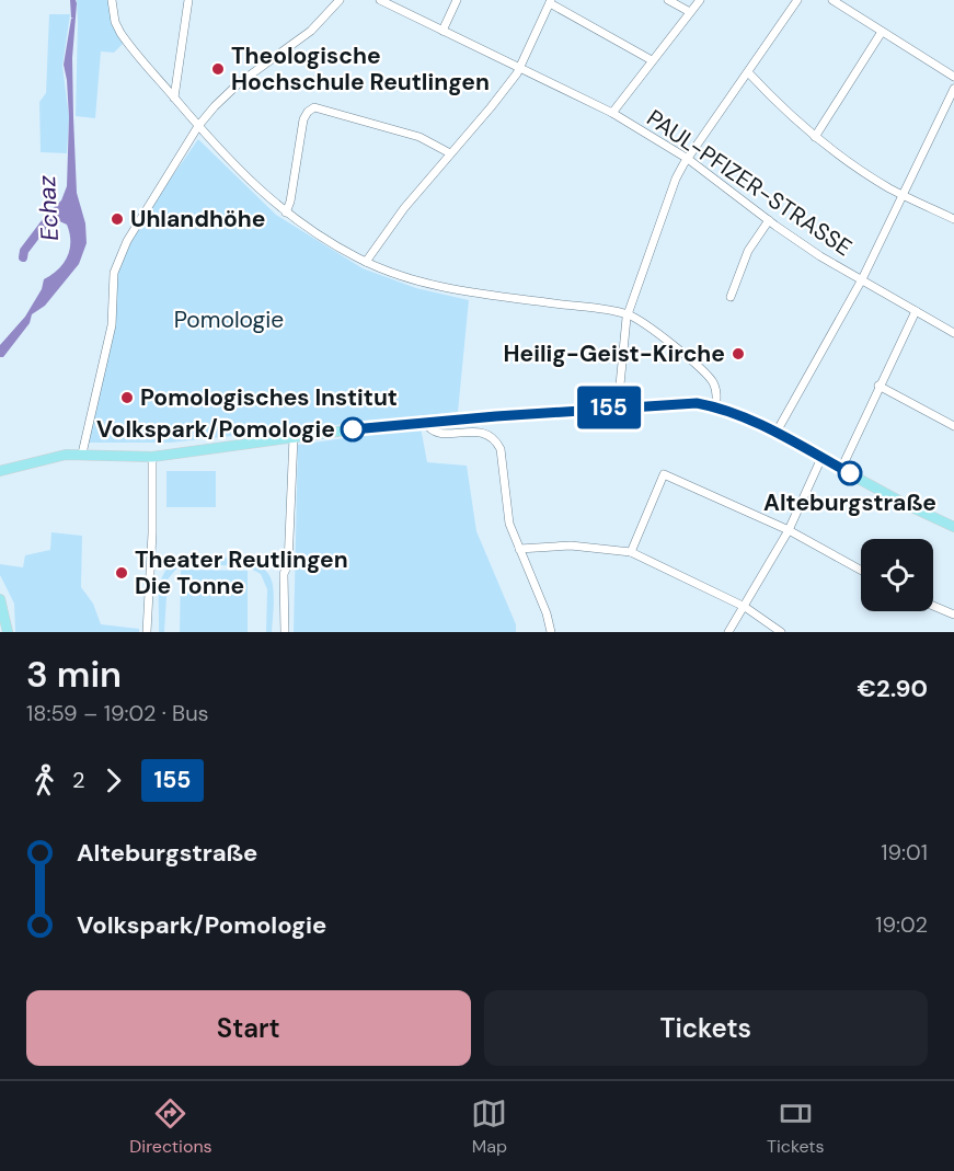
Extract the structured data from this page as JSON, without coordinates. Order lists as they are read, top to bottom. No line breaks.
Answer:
{"streets":{"street":["PAUL-PFIZER-STRASSE"]},"water":["Echaz"],"parks":["Pomologie"],"places":["Theologische Hochschule Reutlingen","Uhlandhöhe","Heilig-Geist-Kirche","Pomologisches Institut","Volkspark/Pomologie","Alteburgstraße","Theater Reutlingen Die Tonne"],"lines":["bus line 155"],"page":{"on_map":"155","heading":["3 min","18:59 – 19:02 · Bus","€2.90"],"legs":["2","155"],"list":[{"name":"Alteburgstraße","value":"19:01"},{"name":"Volkspark/Pomologie","value":"19:02"}],"buttons":["Start","Tickets"],"tabs":["Directions","Map","Tickets"]}}
